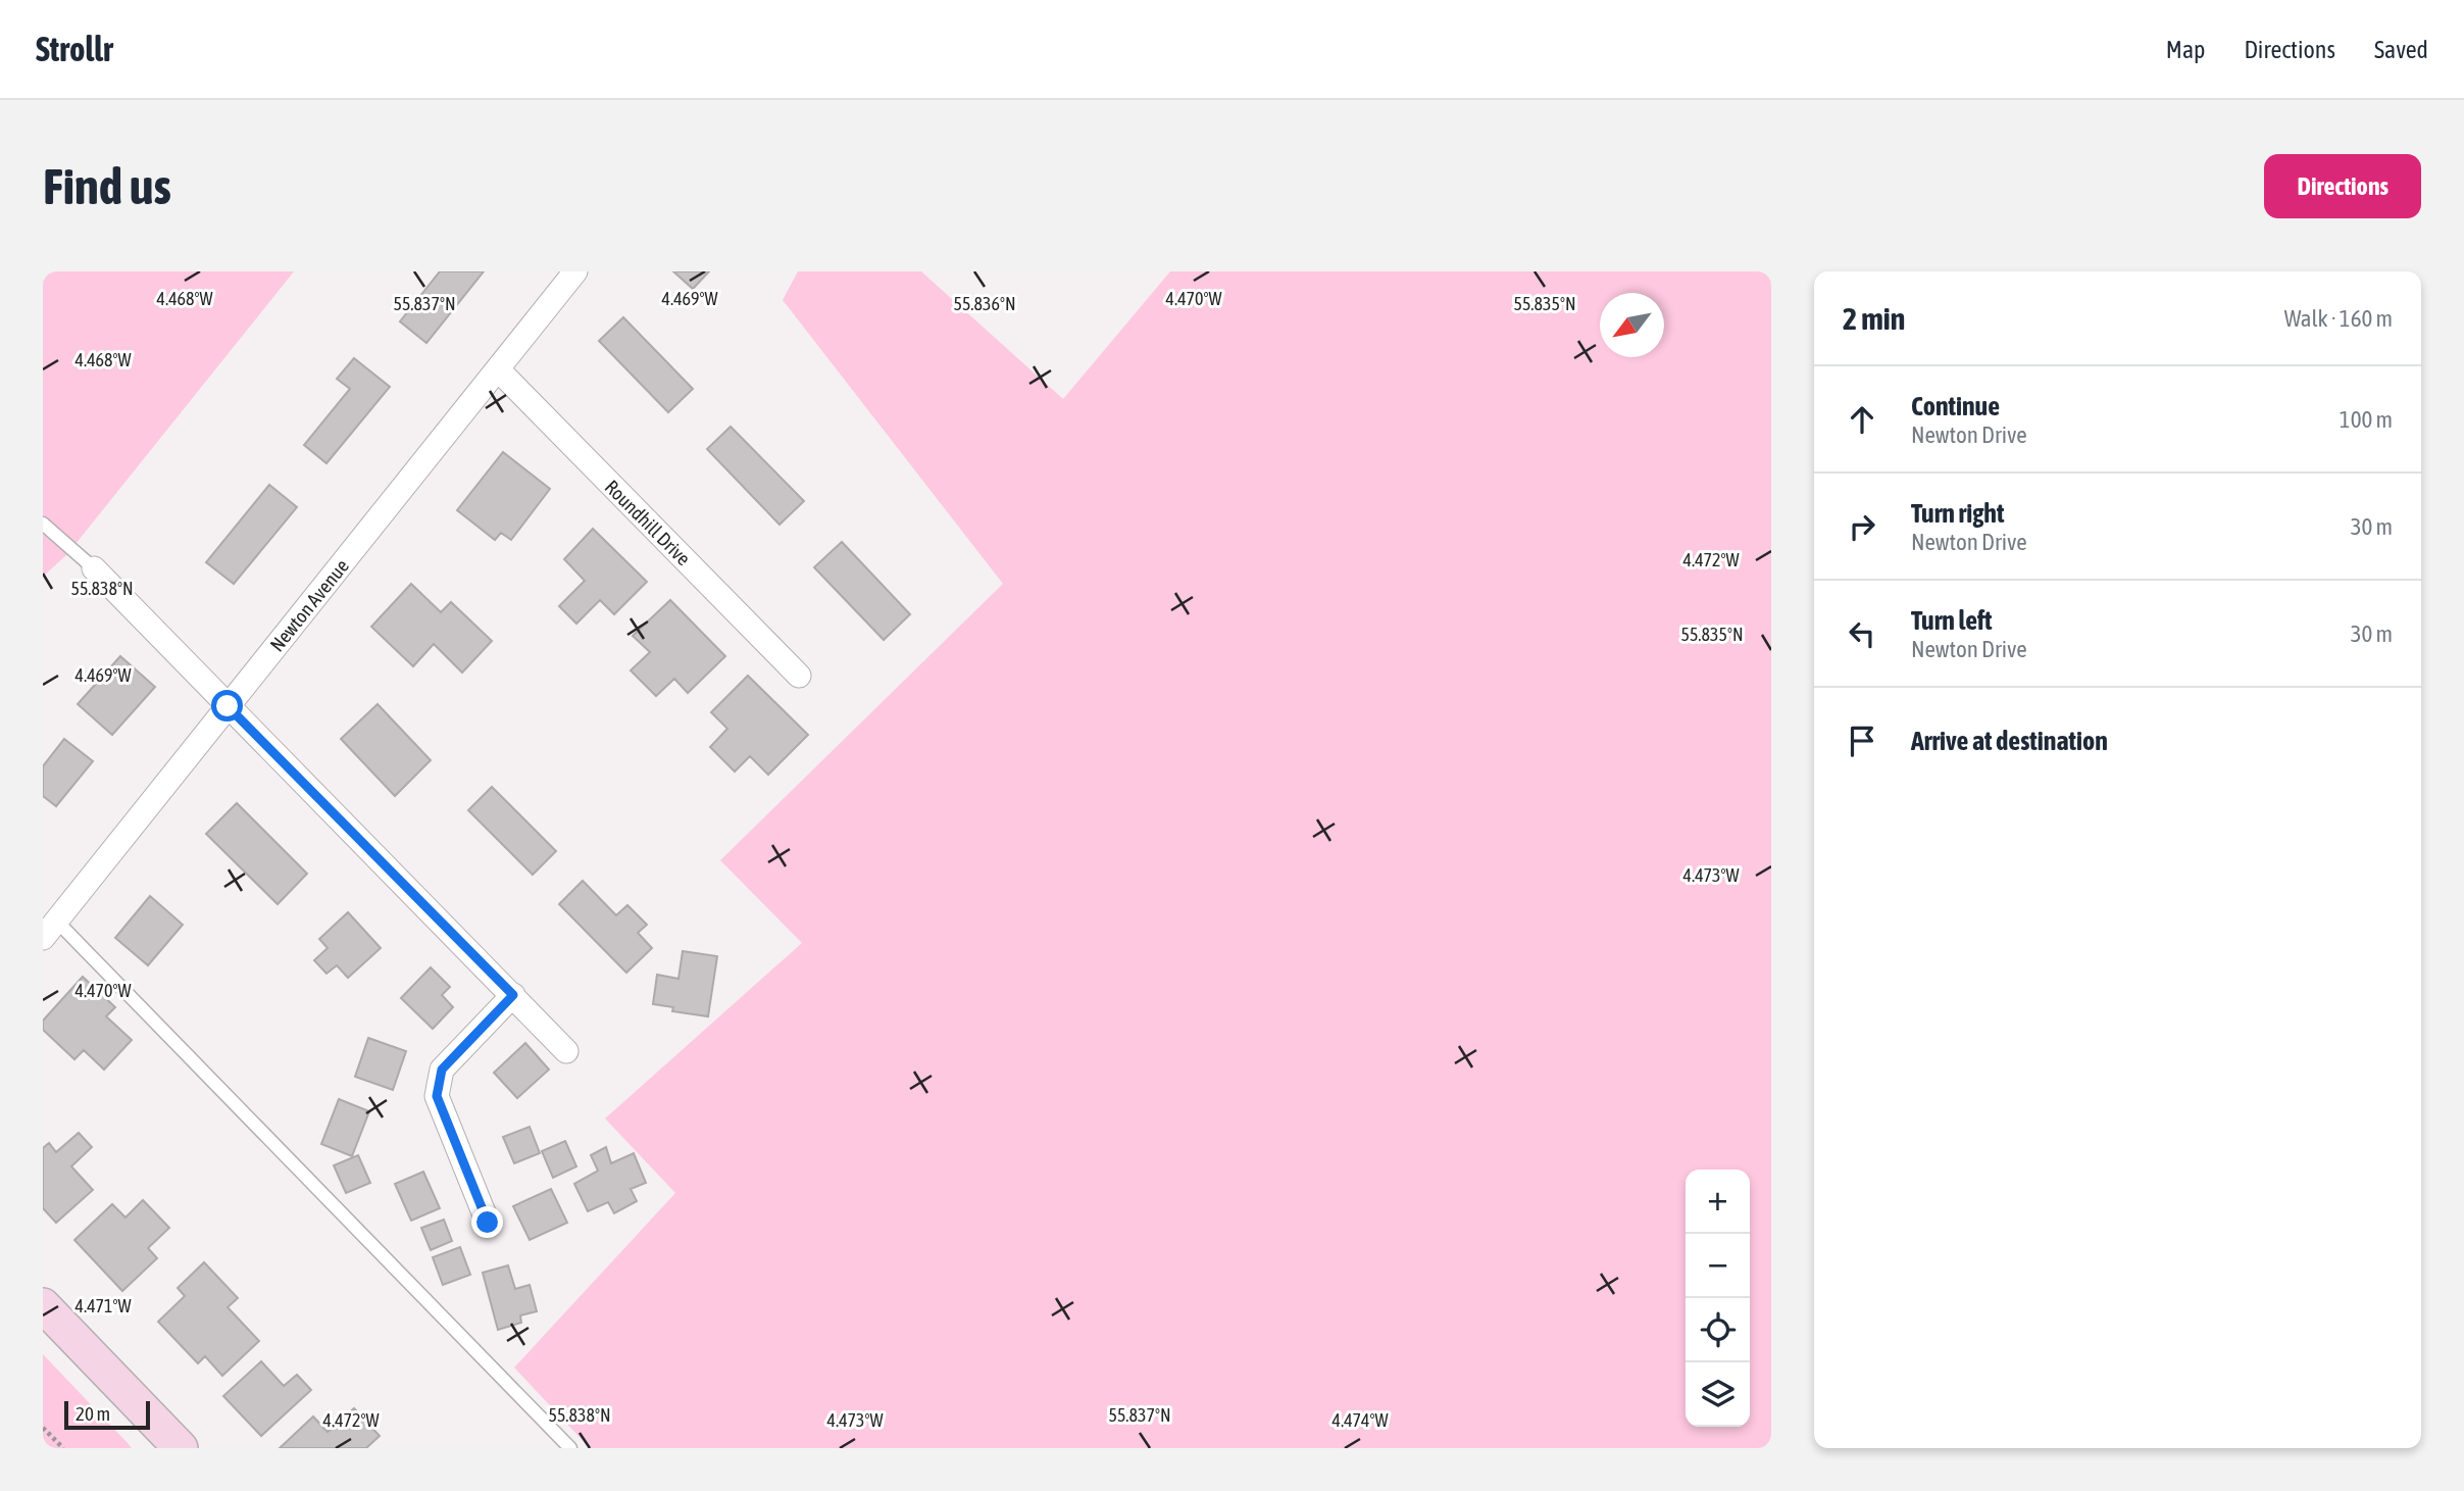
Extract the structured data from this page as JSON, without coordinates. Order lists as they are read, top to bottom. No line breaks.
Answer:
{"streets":{"street":["Roundhill Drive","Newton Avenue"]},"crossings":[["Roundhill Drive","Newton Avenue"]],"scale_bar":"20 m","north":"bottom left","page":{"header":"Strollr","nav":["Map","Directions","Saved"],"buttons":"Directions","title":"Find us","heading":["2 min","Walk · 160 m"],"list":[["Continue","Newton Drive","100 m"],["Turn right","Newton Drive","30 m"],["Turn left","Newton Drive","30 m"],"Arrive at destination"],"map_buttons":["+","−"],"scale":"20 m"},"coordinates":["4.468°W","4.469°W","4.470°W","55.837°N","55.836°N","55.835°N","4.472°W","55.838°N","4.473°W","4.471°W","4.474°W"]}
